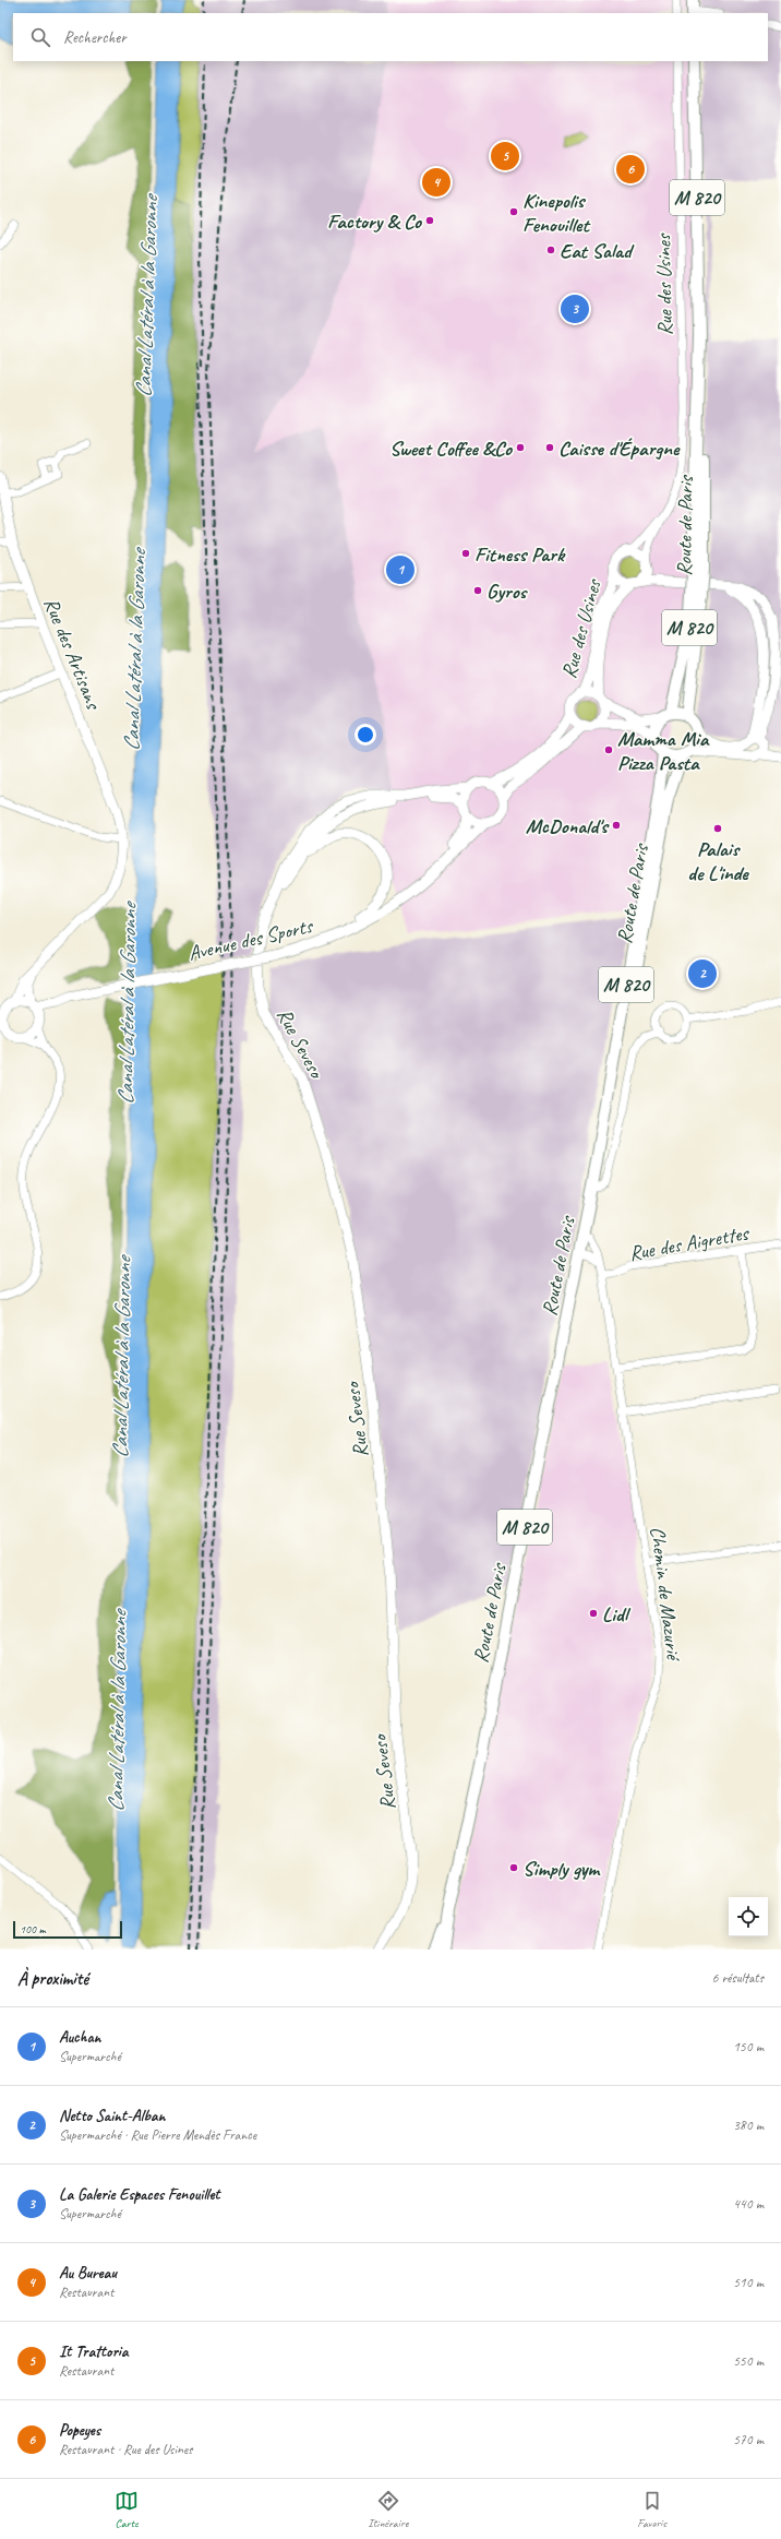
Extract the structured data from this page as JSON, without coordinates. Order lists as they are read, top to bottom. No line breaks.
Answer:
{"streets":{"main road":["M 820","Rue des Usines","Route de Paris","Rue des Artisans","Avenue des Sports","Rue Seveso"],"street":["Rue des Aigrettes","Chemin de Mazurié"]},"crossings":[["Route de Paris","Chemin de Mazurié"],["Avenue des Sports","Rue Seveso"],["Rue des Aigrettes","Chemin de Mazurié"]],"water":["Canal Latéral à la Garonne"],"places":["Kinepolis Fenouillet","Factory & Co","Eat Salad","Sweet Coffee &Co","Caisse d'Épargne","Fitness Park","Gyros","Mamma Mia Pizza Pasta","McDonald's","Palais de L'inde","Lidl","Simply gym"],"scale_bar":"100 m","page":{"search":"Rechercher","pins":["5","6","4","3","1","2"],"scale":"100 m","heading":["À proximité","6 résultats"],"list":[{"mark":"1","name":"Auchan","note":"Supermarché","value":"150 m"},{"mark":"2","name":"Netto Saint-Alban","note":"Supermarché · Rue Pierre Mendès France","value":"380 m"},{"mark":"3","name":"La Galerie Espaces Fenouillet","note":"Supermarché","value":"440 m"},{"mark":"4","name":"Au Bureau","note":"Restaurant","value":"510 m"},{"mark":"5","name":"It Trattoria","note":"Restaurant","value":"550 m"},{"mark":"6","name":"Popeyes","note":"Restaurant · Rue des Usines","value":"570 m"}],"nav":["Carte","Itinéraire","Favoris"]}}
